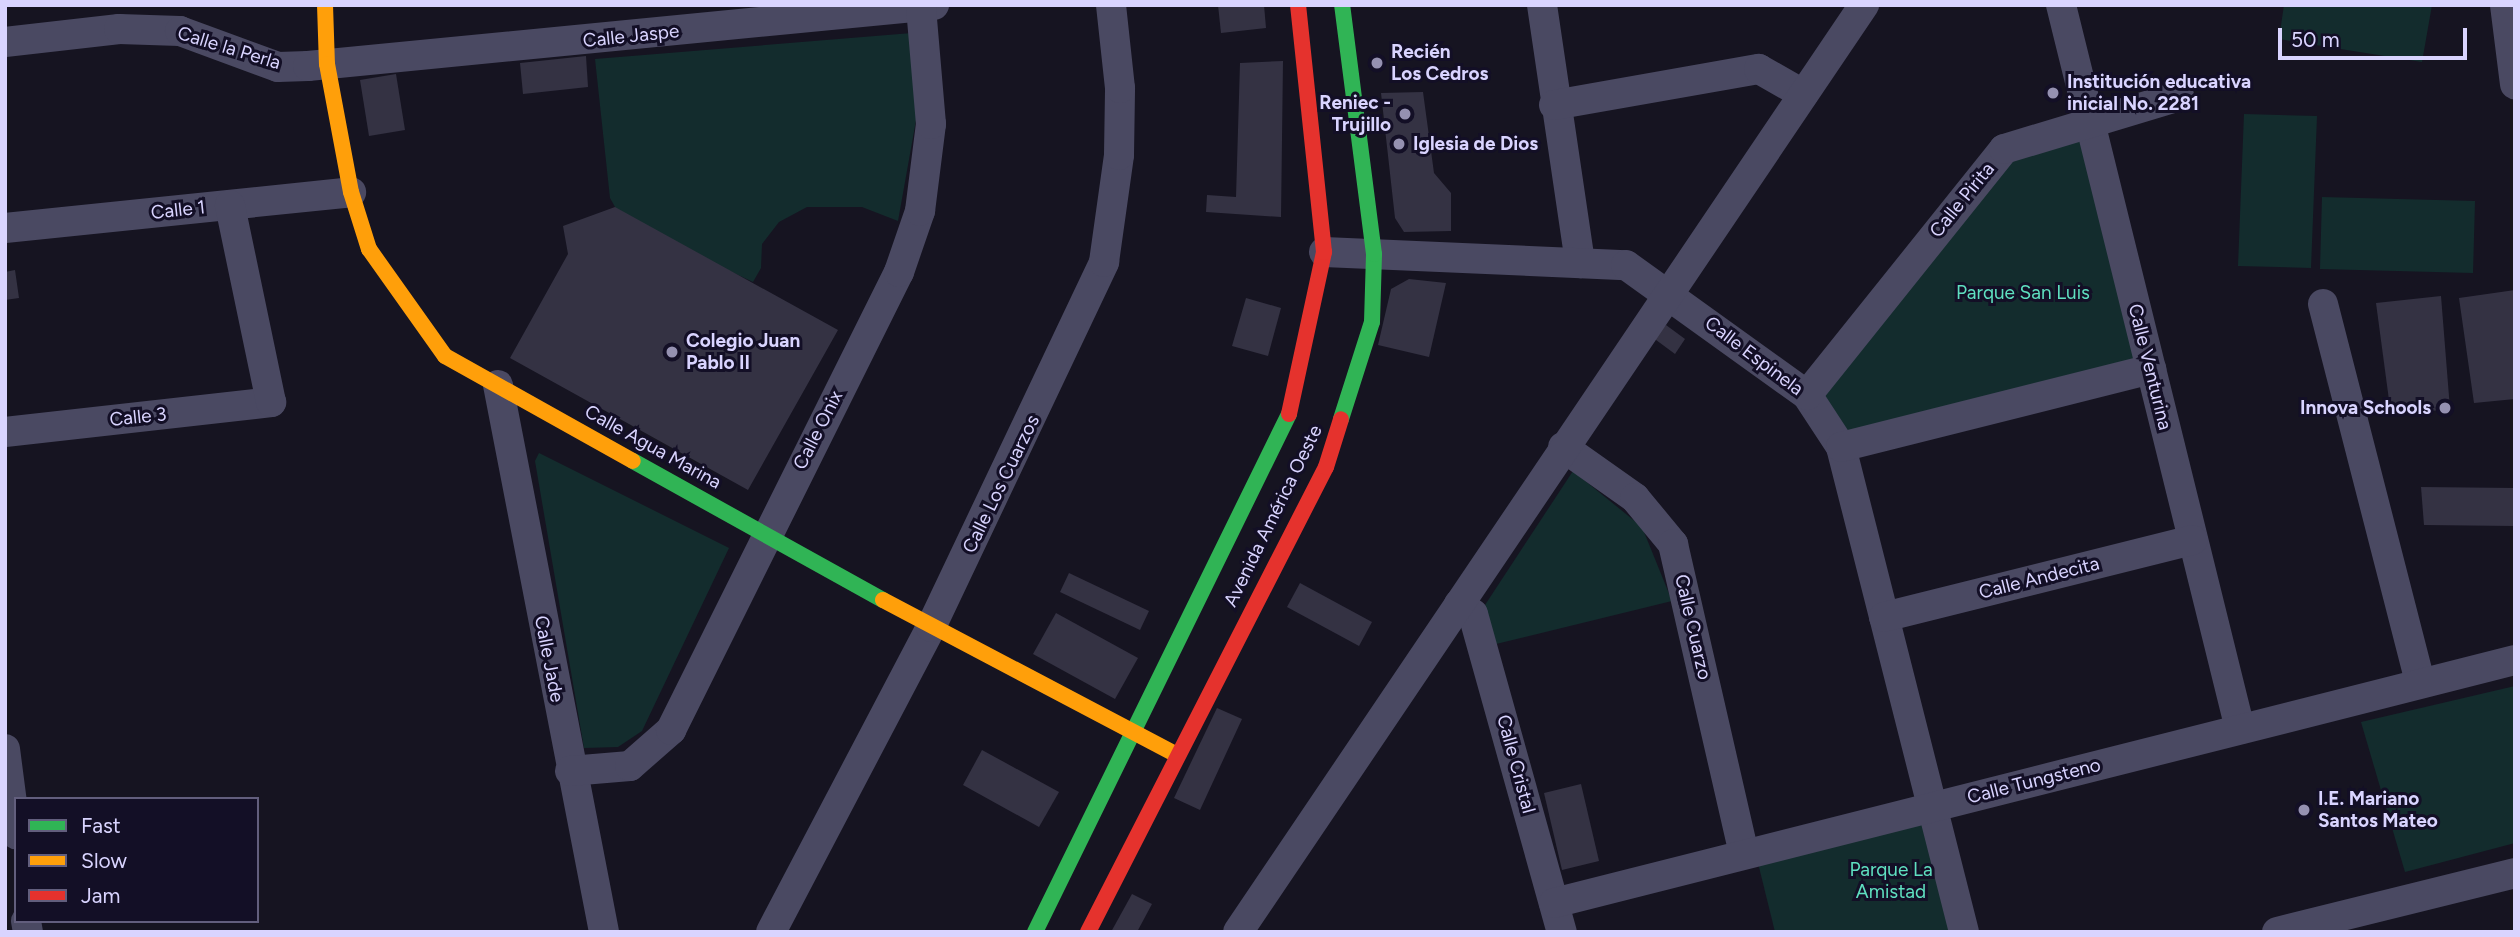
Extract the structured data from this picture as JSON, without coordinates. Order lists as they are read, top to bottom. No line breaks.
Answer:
{"streets":{"main road":["Calle Agua Marina","Avenida América Oeste"],"street":["Calle Jaspe","Calle la Perla","Calle Pirita","Calle 1","Calle Espinela","Calle Venturina","Calle 3","Calle Onix","Calle Los Cuarzos","Calle Andecita","Calle Cuarzo","Calle Jade","Calle Cristal","Calle Tungsteno"]},"crossings":[["Calle Jaspe","Calle la Perla"],["Calle Jaspe","Calle Onix"],["Calle Jaspe","Calle Agua Marina"],["Calle la Perla","Calle Agua Marina"],["Calle Pirita","Calle Espinela"],["Calle Pirita","Calle Venturina"],["Calle 1","Calle 3"],["Calle 1","Calle Agua Marina"],["Calle Espinela","Avenida América Oeste"],["Calle Espinela","Calle Andecita"],["Calle Espinela","Calle Tungsteno"],["Calle Venturina","Calle Andecita"],["Calle Venturina","Calle Tungsteno"],["Calle Onix","Calle Agua Marina"],["Calle Onix","Calle Jade"],["Calle Agua Marina","Calle Los Cuarzos"],["Calle Agua Marina","Avenida América Oeste"],["Calle Agua Marina","Calle Jade"],["Calle Cuarzo","Calle Tungsteno"],["Calle Cristal","Calle Tungsteno"]],"parks":["Parque San Luis","Parque La Amistad"],"places":["Recién Los Cedros","Institución educativa inicial No. 2281","Reniec - Trujillo","Iglesia de Dios","Colegio Juan Pablo II","Innova Schools","I.E. Mariano Santos Mateo"],"legend":["Fast","Slow","Jam"],"scale_bar":"50 m"}
